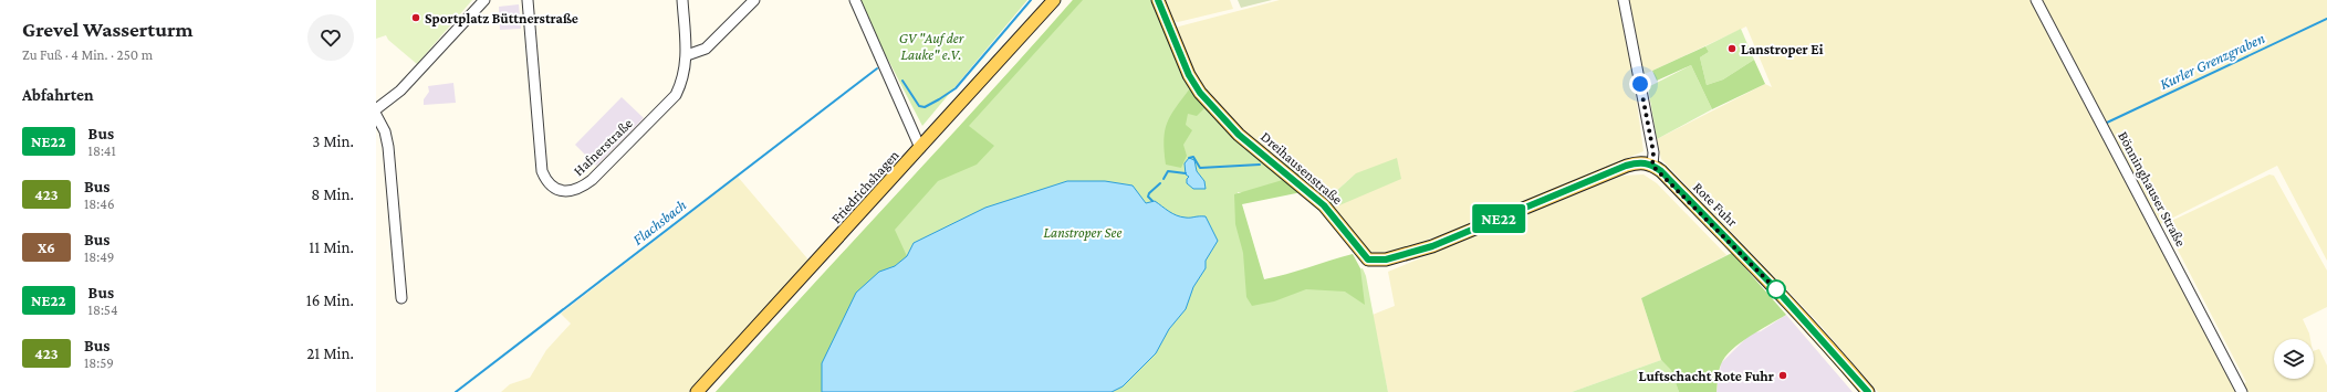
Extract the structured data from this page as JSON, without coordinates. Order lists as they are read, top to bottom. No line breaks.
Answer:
{"streets":{"main road":["Dreihausenstraße","Friedrichshagen","Rote Fuhr"],"street":["Hafnerstraße","Bönninghauser Straße"]},"crossings":[["Dreihausenstraße","Rote Fuhr"]],"water":["Kurler Grenzgraben","Flachsbach"],"parks":["GV \"Auf der Lauke\" e.V.","Lanstroper See"],"places":["Sportplatz Büttnerstraße","Lanstroper Ei","Luftschacht Rote Fuhr"],"lines":["bus line NE22"],"page":{"heading":[["Grevel Wasserturm","Zu Fuß · 4 Min. · 250 m"],"Abfahrten"],"on_map":"NE22","list":[{"mark":"NE22","name":"Bus","note":"18:41","value":"3 Min."},{"mark":"423","name":"Bus","note":"18:46","value":"8 Min."},{"mark":"X6","name":"Bus","note":"18:49","value":"11 Min."},{"mark":"NE22","name":"Bus","note":"18:54","value":"16 Min."},{"mark":"423","name":"Bus","note":"18:59","value":"21 Min."}]}}
